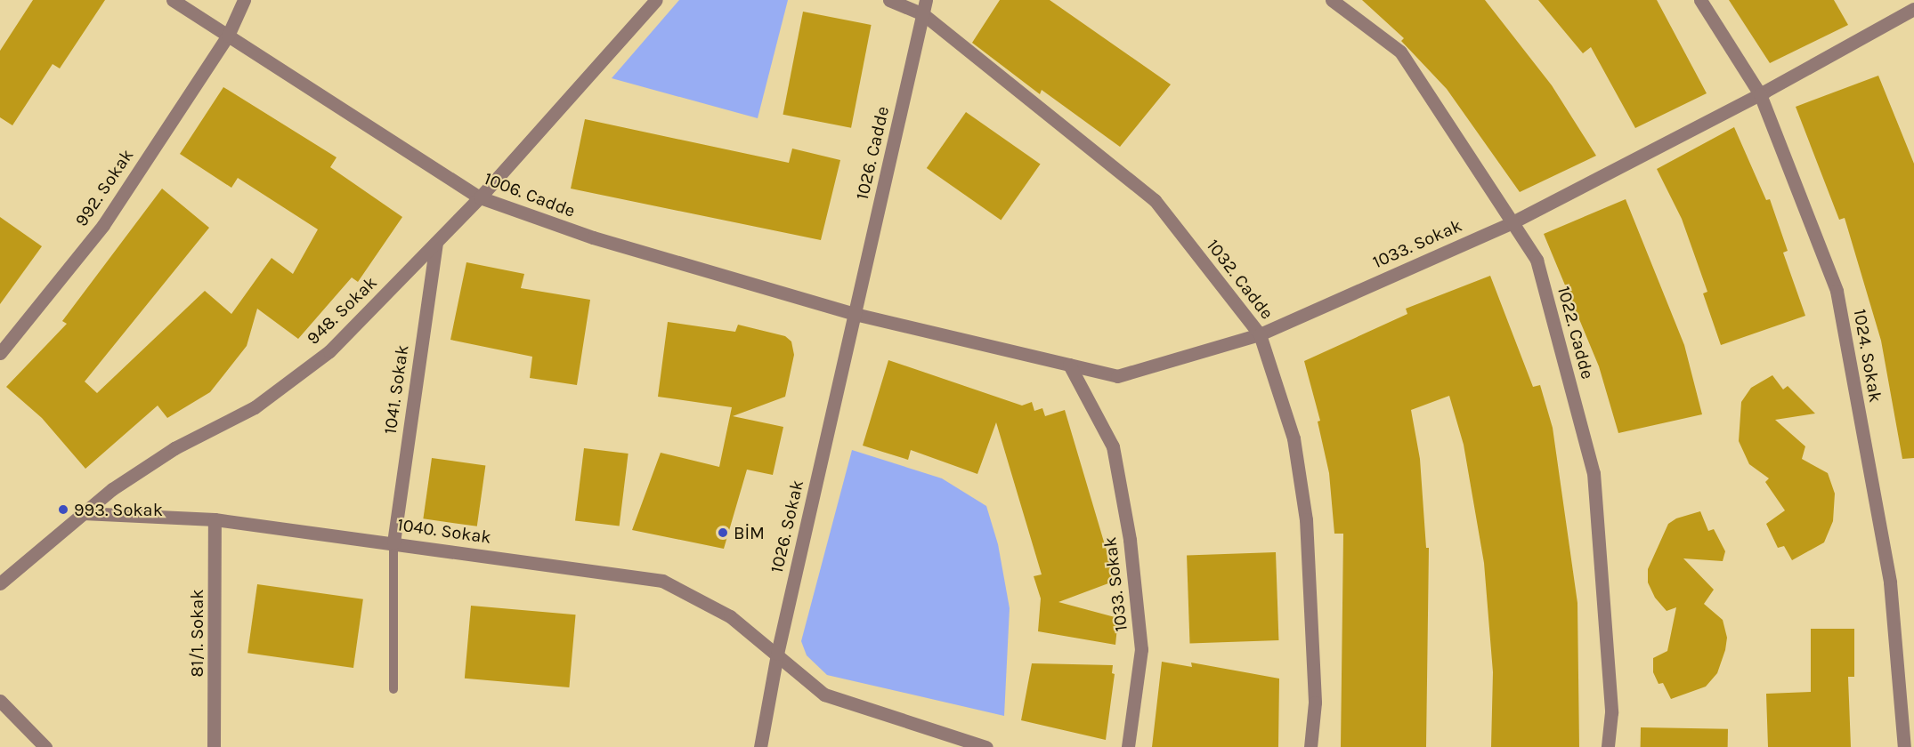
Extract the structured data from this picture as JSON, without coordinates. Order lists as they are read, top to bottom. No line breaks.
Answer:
{"streets":{"street":["1026. Cadde","992. Sokak","1006. Cadde","1033. Sokak","1032. Cadde","948. Sokak","1022. Cadde","1024. Sokak","1041. Sokak","1026. Sokak","1040. Sokak","81/1. Sokak"]},"crossings":[["1026. Cadde","1006. Cadde"],["1026. Cadde","1033. Sokak"],["1026. Cadde","1032. Cadde"],["1026. Cadde","1026. Sokak"],["992. Sokak","1006. Cadde"],["1006. Cadde","1033. Sokak"],["1006. Cadde","948. Sokak"],["1006. Cadde","1026. Sokak"],["1033. Sokak","1032. Cadde"],["1033. Sokak","1022. Cadde"],["1033. Sokak","1024. Sokak"],["1033. Sokak","1026. Sokak"],["948. Sokak","1041. Sokak"],["948. Sokak","1040. Sokak"],["1041. Sokak","1040. Sokak"],["1026. Sokak","1040. Sokak"],["1040. Sokak","81/1. Sokak"]],"places":["993. Sokak","BİM"]}
